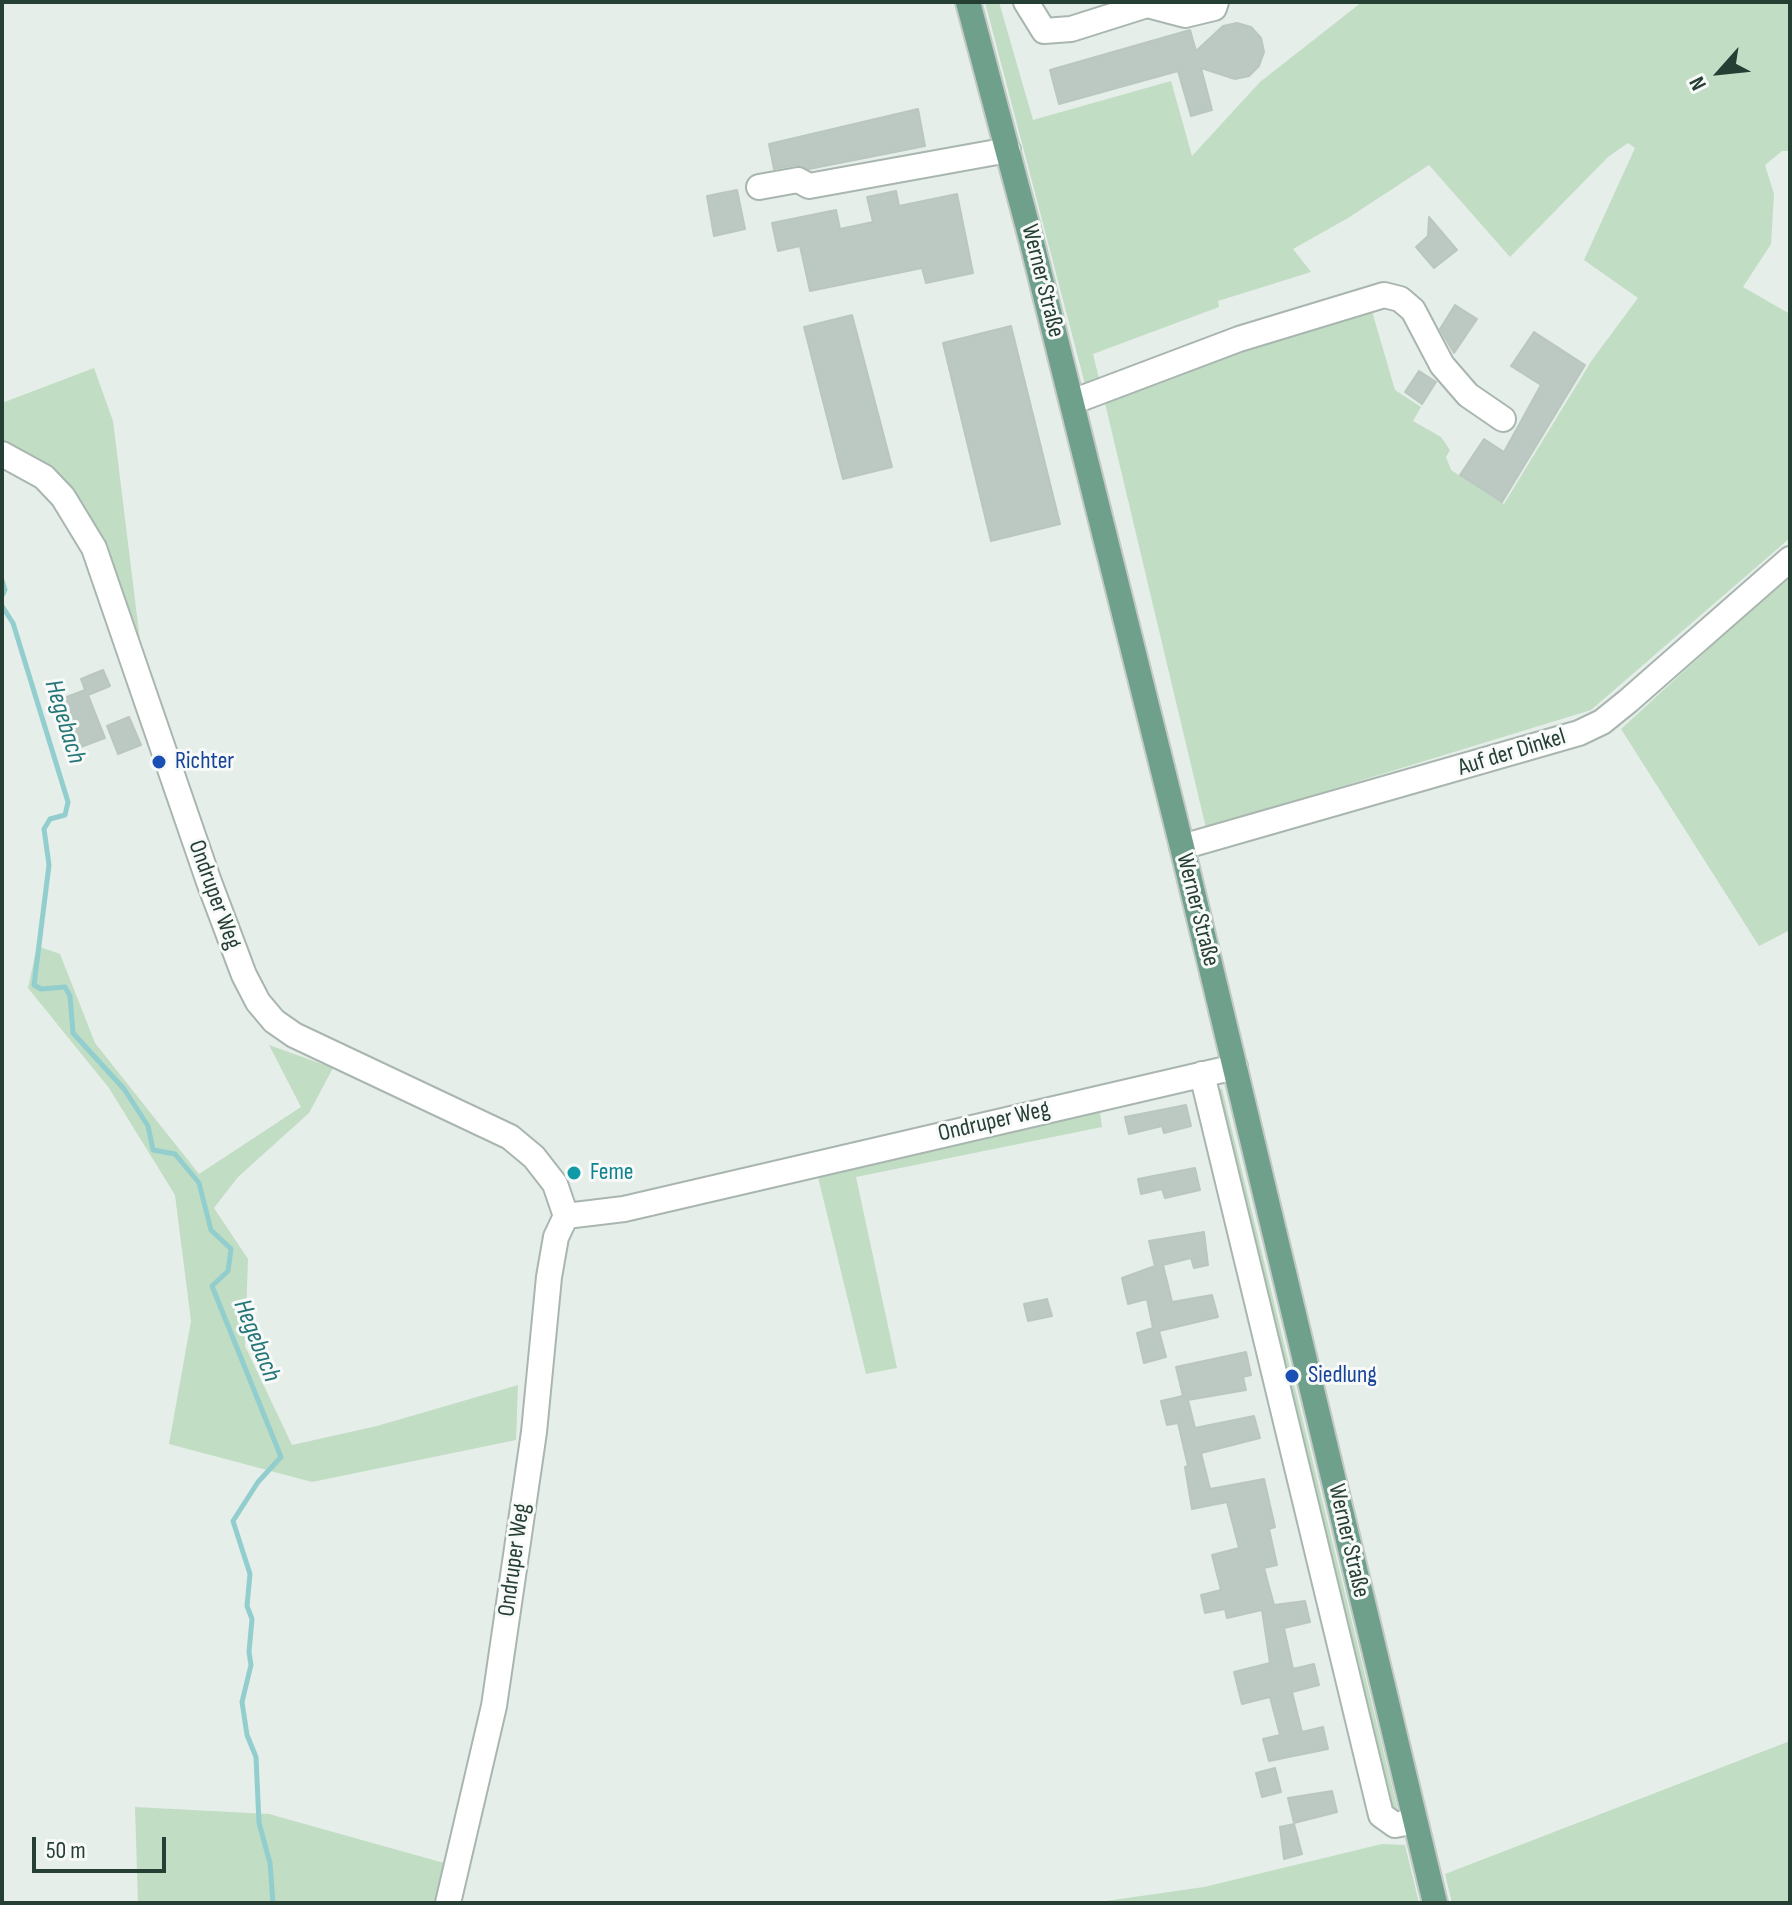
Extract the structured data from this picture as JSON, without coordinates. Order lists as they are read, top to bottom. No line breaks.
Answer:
{"streets":{"main road":["Werner Straße"],"street":["Auf der Dinkel","Ondruper Weg"]},"crossings":[["Werner Straße","Auf der Dinkel"],["Werner Straße","Ondruper Weg"]],"water":["Hegebach"],"places":["Richter","Feme","Siedlung"],"scale_bar":"50 m","north":"bottom left"}
